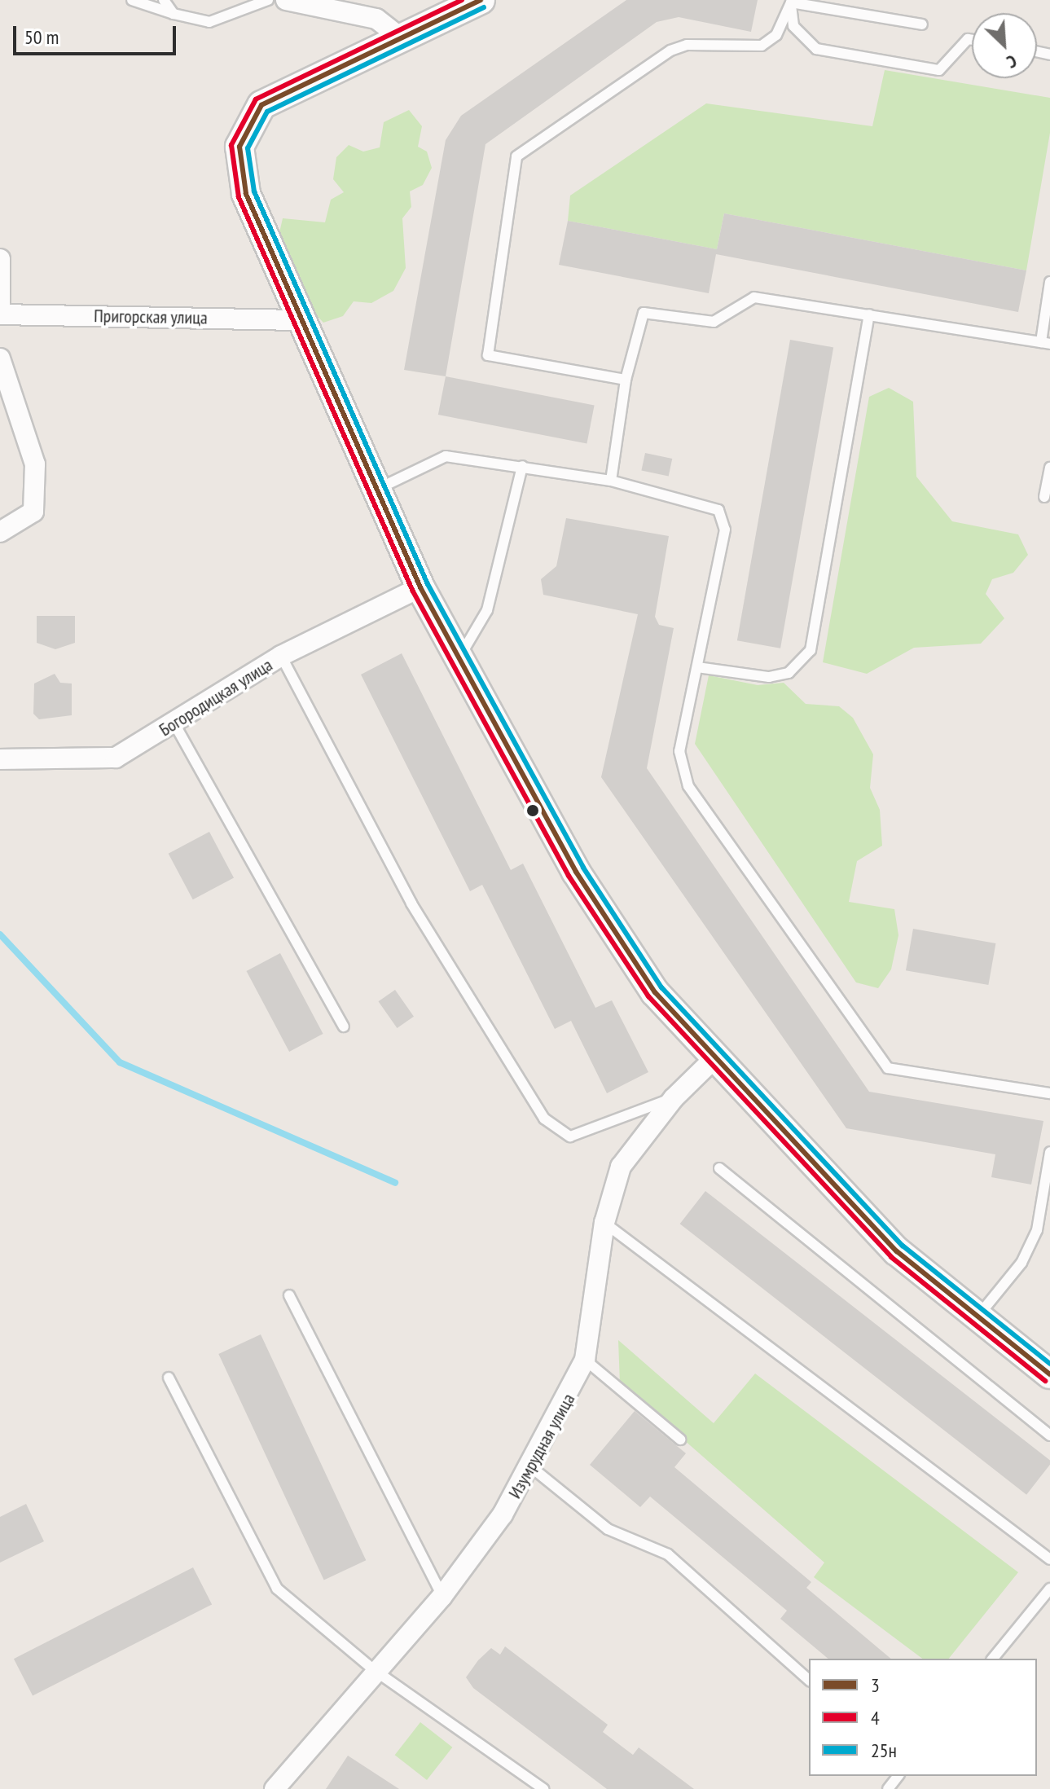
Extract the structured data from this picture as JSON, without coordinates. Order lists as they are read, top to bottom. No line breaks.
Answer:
{"streets":{"street":["Пригорская улица","Богородицкая улица","Изумрудная улица"]},"lines":["transit line 3","transit line 4","transit line 25н"],"legend":["3","4","25н"],"scale_bar":"50 m","north":"bottom right"}
